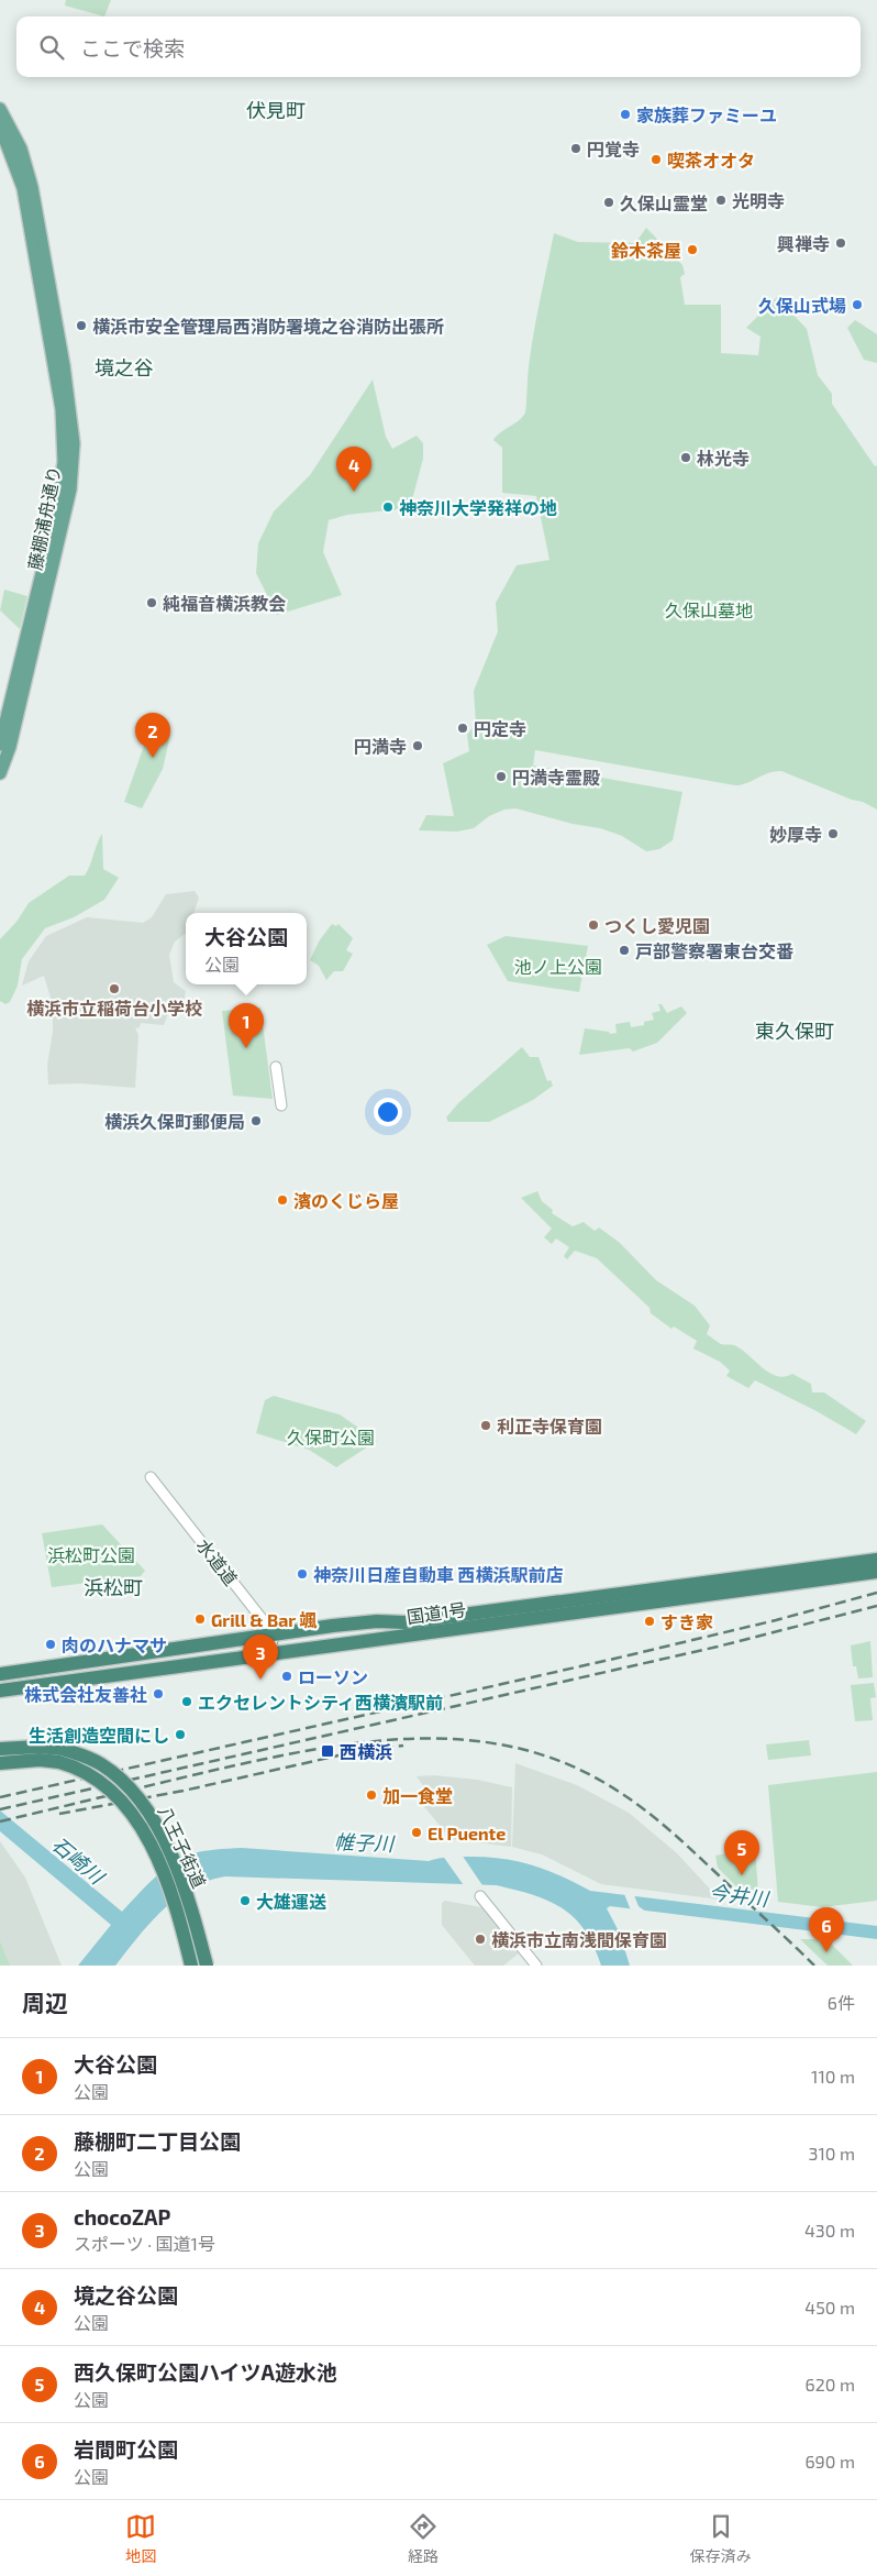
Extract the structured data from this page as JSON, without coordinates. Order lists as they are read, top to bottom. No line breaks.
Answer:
{"streets":{"highway":["国道1号","八王子街道"],"main road":["藤棚浦舟通り"],"street":["水道道"]},"crossings":[["水道道","国道1号"]],"districts":["伏見町","境之谷","東久保町","浜松町"],"water":["帷子川","石崎川","今井川"],"parks":["久保山墓地","池ノ上公園","久保町公園","浜松町公園"],"places":{"other":["家族葬ファミーユ","円覚寺","喫茶オオタ","光明寺","久保山霊堂","興禅寺","鈴木茶屋","久保山式場","横浜市安全管理局西消防署境之谷消防出張所","林光寺","神奈川大学発祥の地","純福音横浜教会","円定寺","円満寺","円満寺霊殿","妙厚寺","つくし愛児園","戸部警察署東台交番","横浜市立稲荷台小学校","横浜久保町郵便局","濱のくじら屋","利正寺保育園","神奈川日産自動車 西横浜駅前店","Grill & Bar 颯","すき家","肉のハナマサ","ローソン","株式会社友善社","エクセレントシティ西横濱駅前","生活創造空間にし","加一食堂","El Puente","大雄運送","横浜市立南浅間保育園"],"transit":["西横浜"]},"page":{"search":"ここで検索","pins":["4","2","1","3","5","6"],"popup":["大谷公園","公園"],"heading":["周辺","6件"],"list":[{"mark":"1","name":"大谷公園","note":"公園","value":"110 m"},{"mark":"2","name":"藤棚町二丁目公園","note":"公園","value":"310 m"},{"mark":"3","name":"chocoZAP","note":"スポーツ · 国道1号","value":"430 m"},{"mark":"4","name":"境之谷公園","note":"公園","value":"450 m"},{"mark":"5","name":"西久保町公園ハイツA遊水池","note":"公園","value":"620 m"},{"mark":"6","name":"岩間町公園","note":"公園","value":"690 m"}],"nav":["地図","経路","保存済み"]}}
